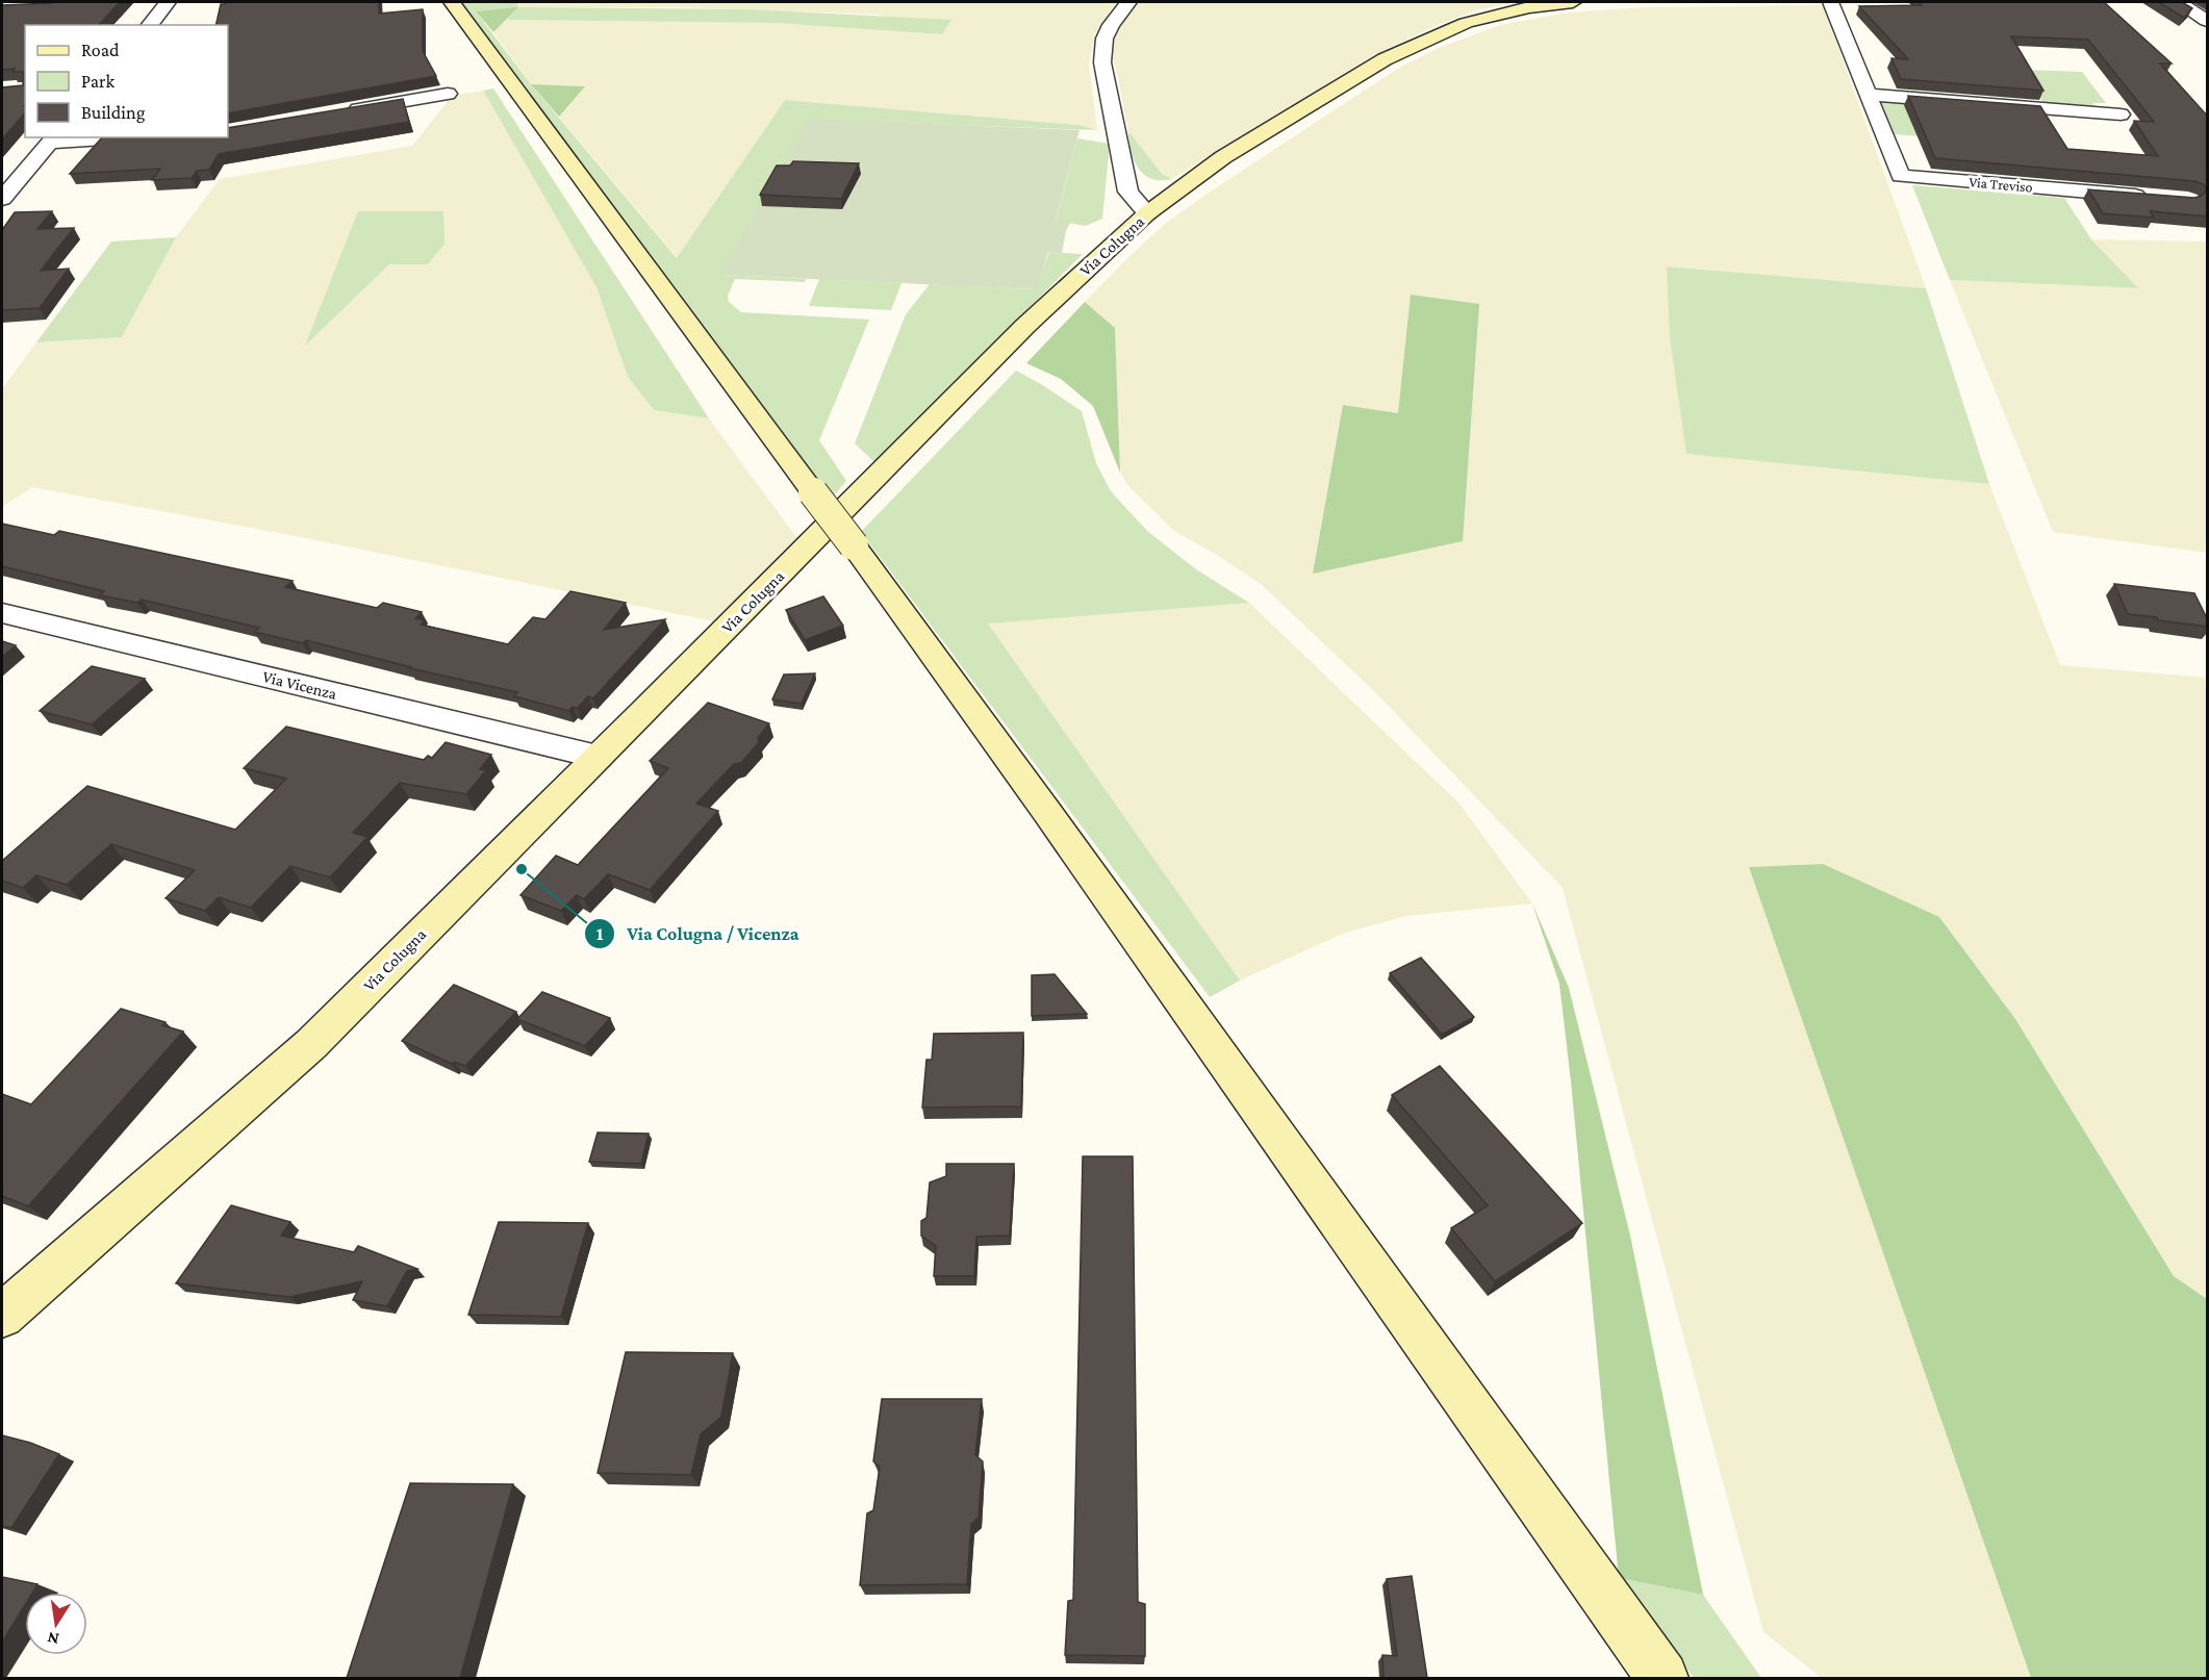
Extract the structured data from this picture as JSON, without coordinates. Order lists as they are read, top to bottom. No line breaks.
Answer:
{"streets":{"main road":["Via Colugna"],"street":["Via Treviso","Via Vicenza"]},"crossings":[["Via Colugna","Via Vicenza"]],"places":["Via Colugna / Vicenza"],"legend":["Road","Park","Building"],"north":"bottom"}
